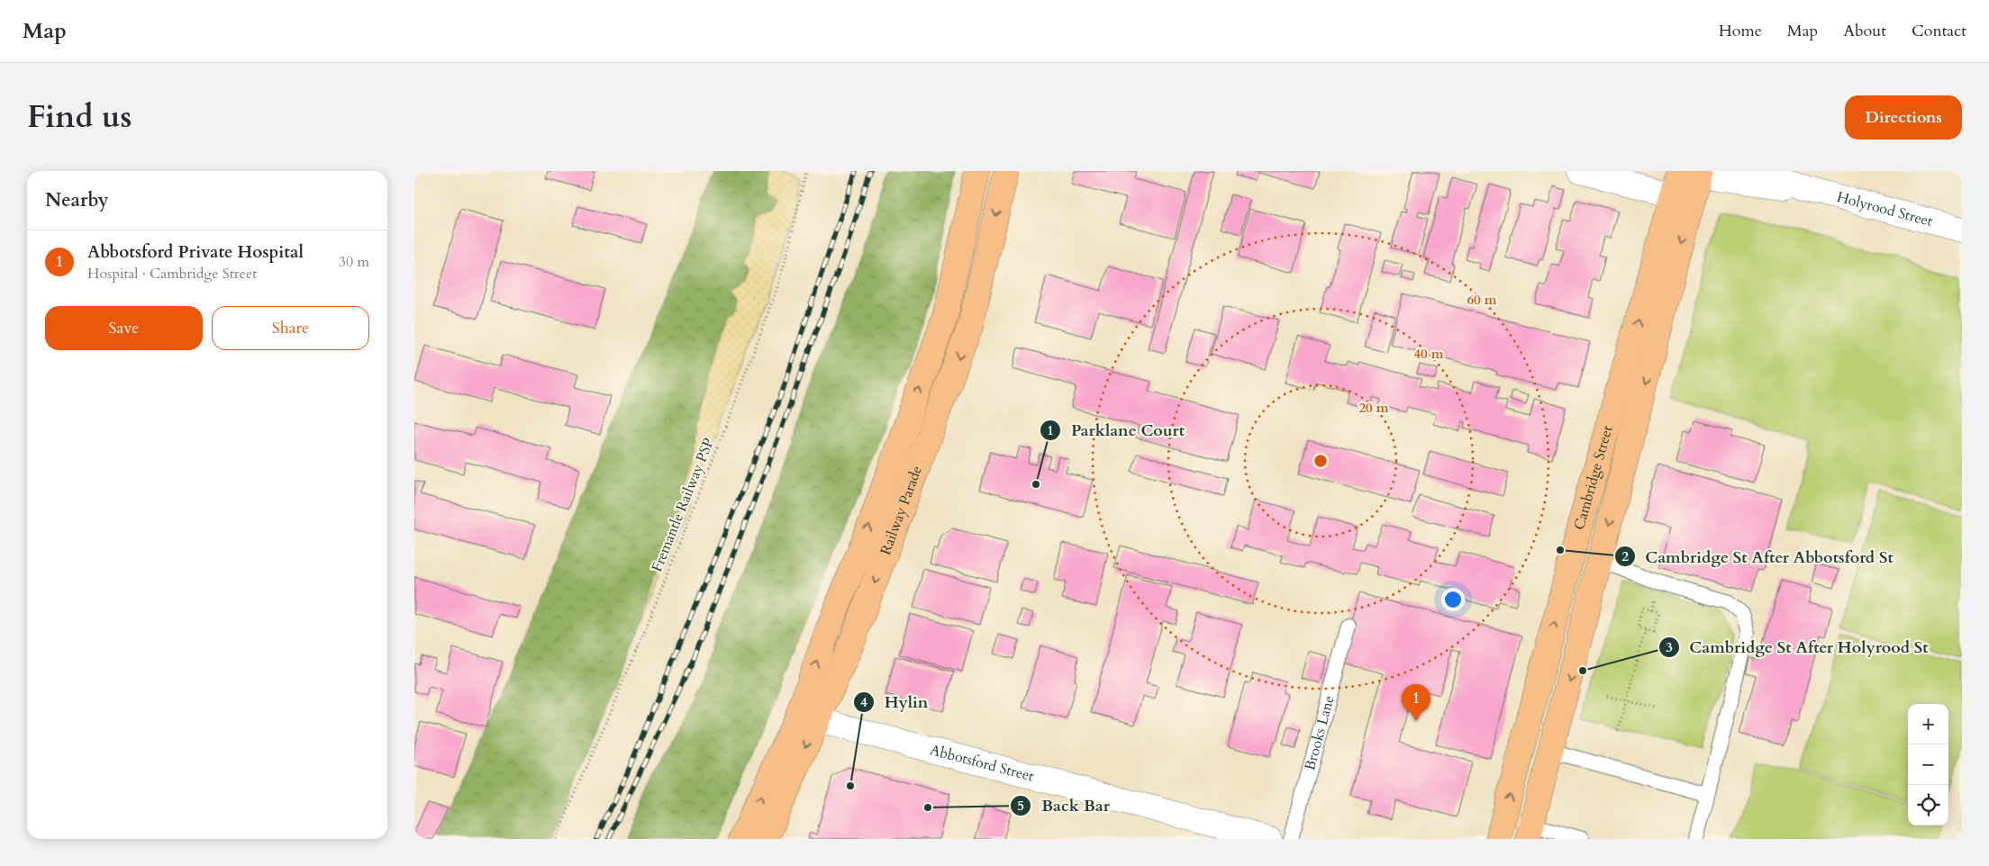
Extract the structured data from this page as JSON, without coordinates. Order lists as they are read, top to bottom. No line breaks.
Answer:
{"streets":{"main road":["Cambridge Street","Railway Parade"],"street":["Holyrood Street","Abbotsford Street"],"lane":["Brooks Lane"],"path":["Fremantle Railway PSP"]},"crossings":[["Holyrood Street","Cambridge Street"],["Railway Parade","Abbotsford Street"]],"places":["Parklane Court","Cambridge St After Abbotsford St","Cambridge St After Holyrood St","Hylin","Back Bar"],"page":{"header":"Map","nav":["Home","Map","About","Contact"],"title":"Find us","buttons":["Directions",["Save","Share"]],"heading":"Nearby","list":[{"mark":"1","name":"Abbotsford Private Hospital","note":"Hospital · Cambridge Street","value":"30 m"}],"pins":"1","map_buttons":["+","−"]},"rings":["60 m","40 m","20 m"]}
